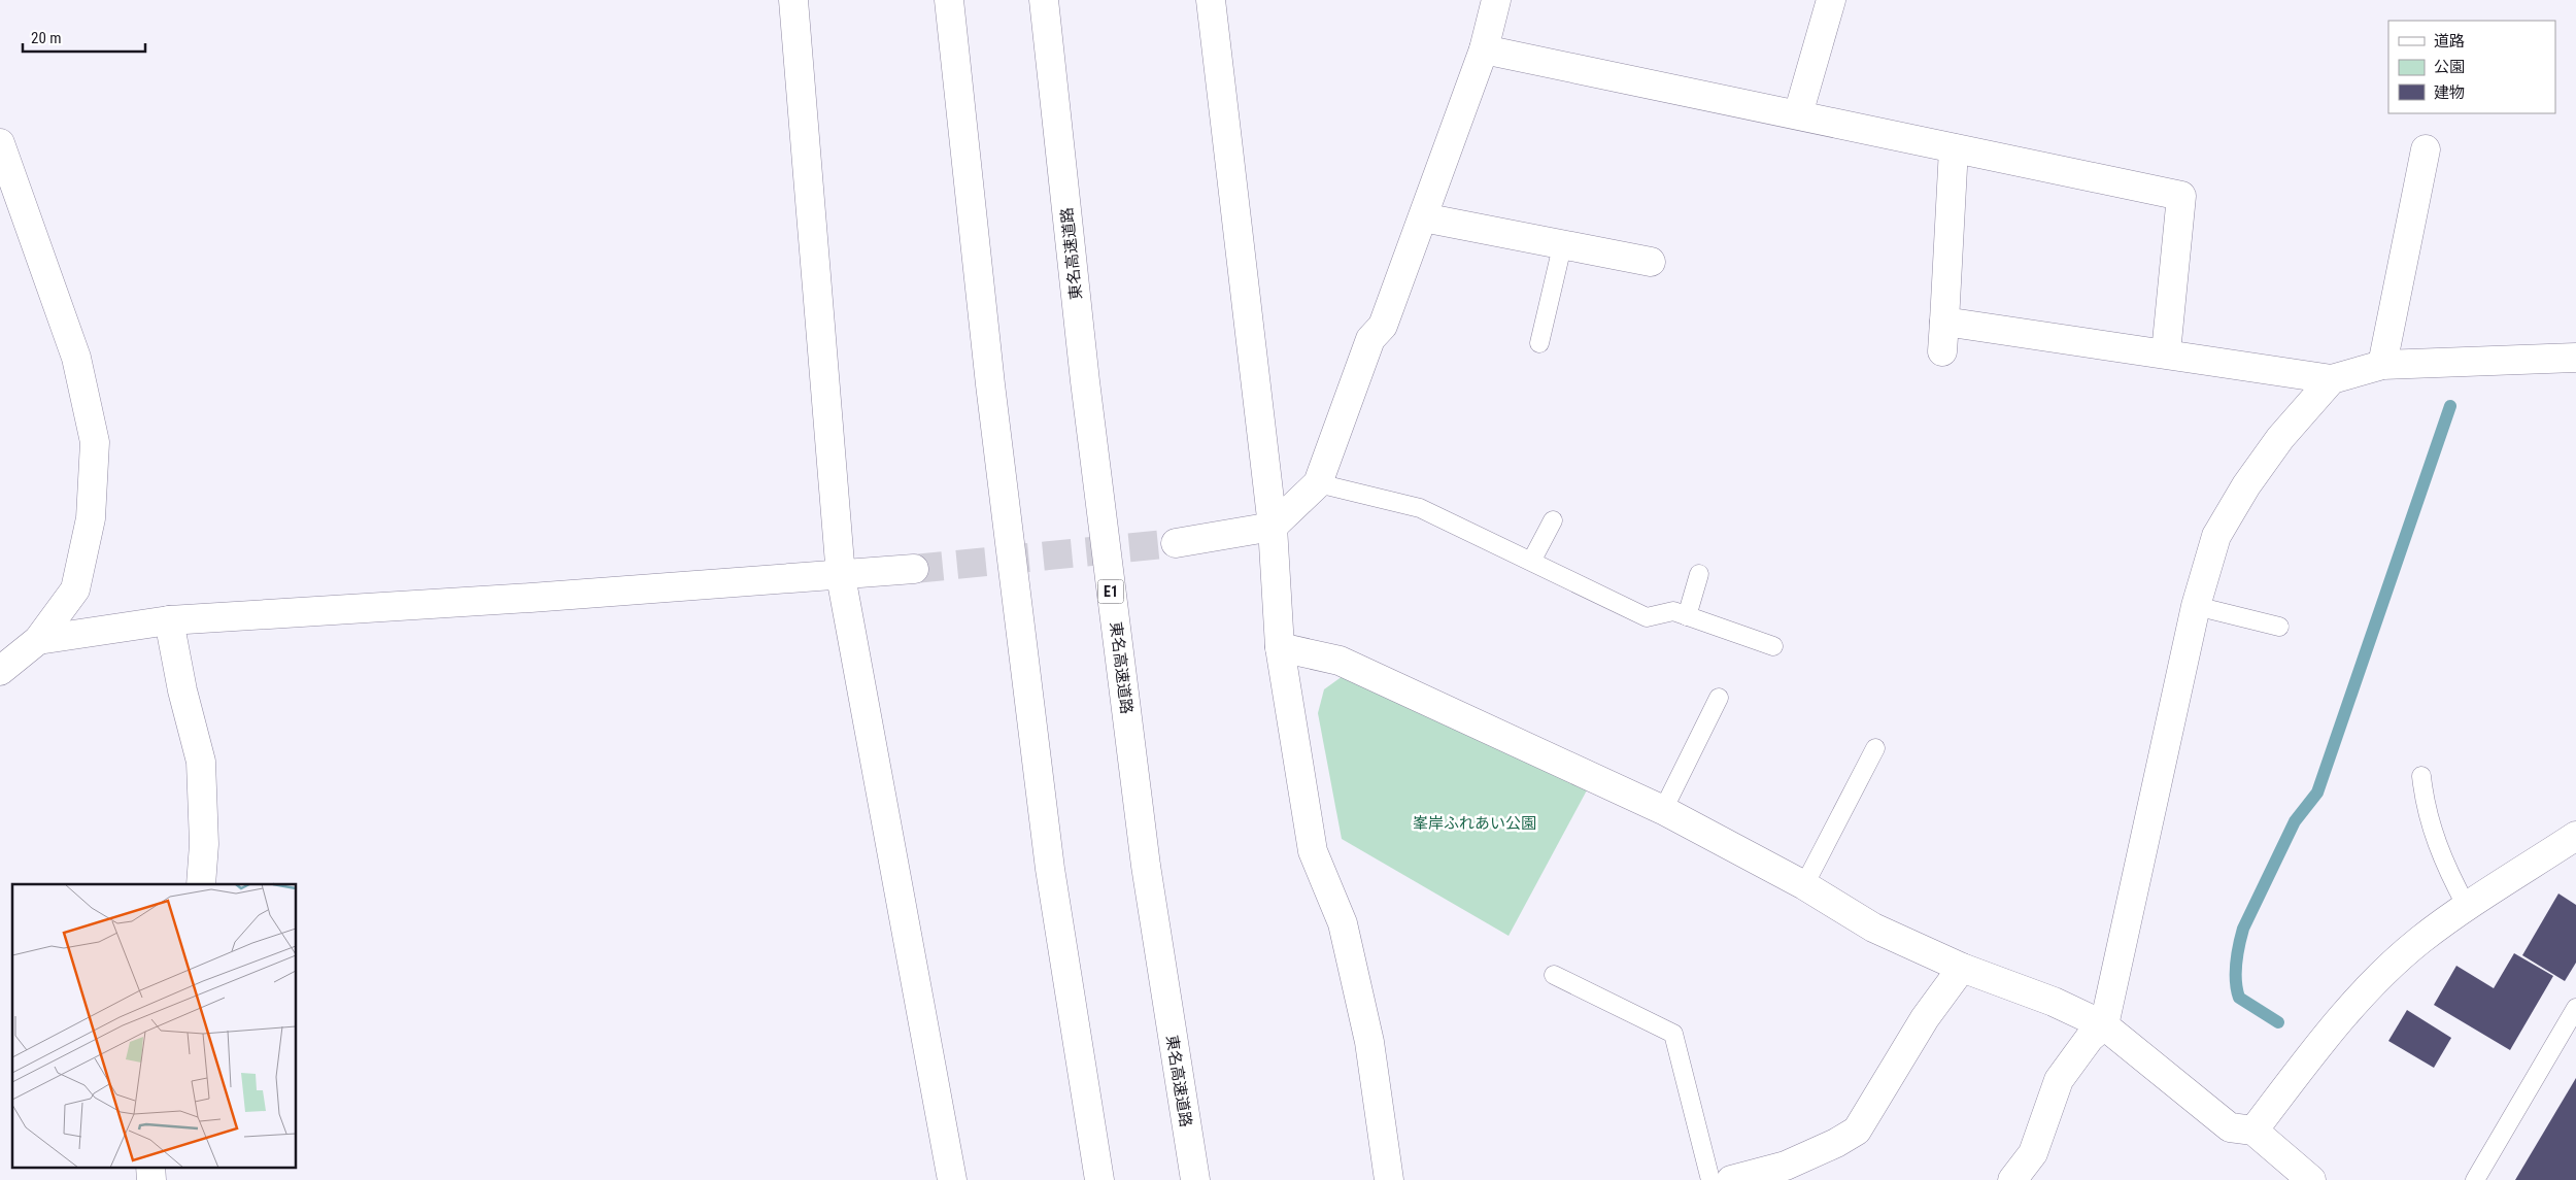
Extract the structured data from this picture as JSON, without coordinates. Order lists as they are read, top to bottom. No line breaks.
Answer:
{"streets":{"main road":["東名高速道路","E1"]},"parks":["峯岸ふれあい公園"],"legend":["道路","公園","建物"],"scale_bar":"20 m"}
